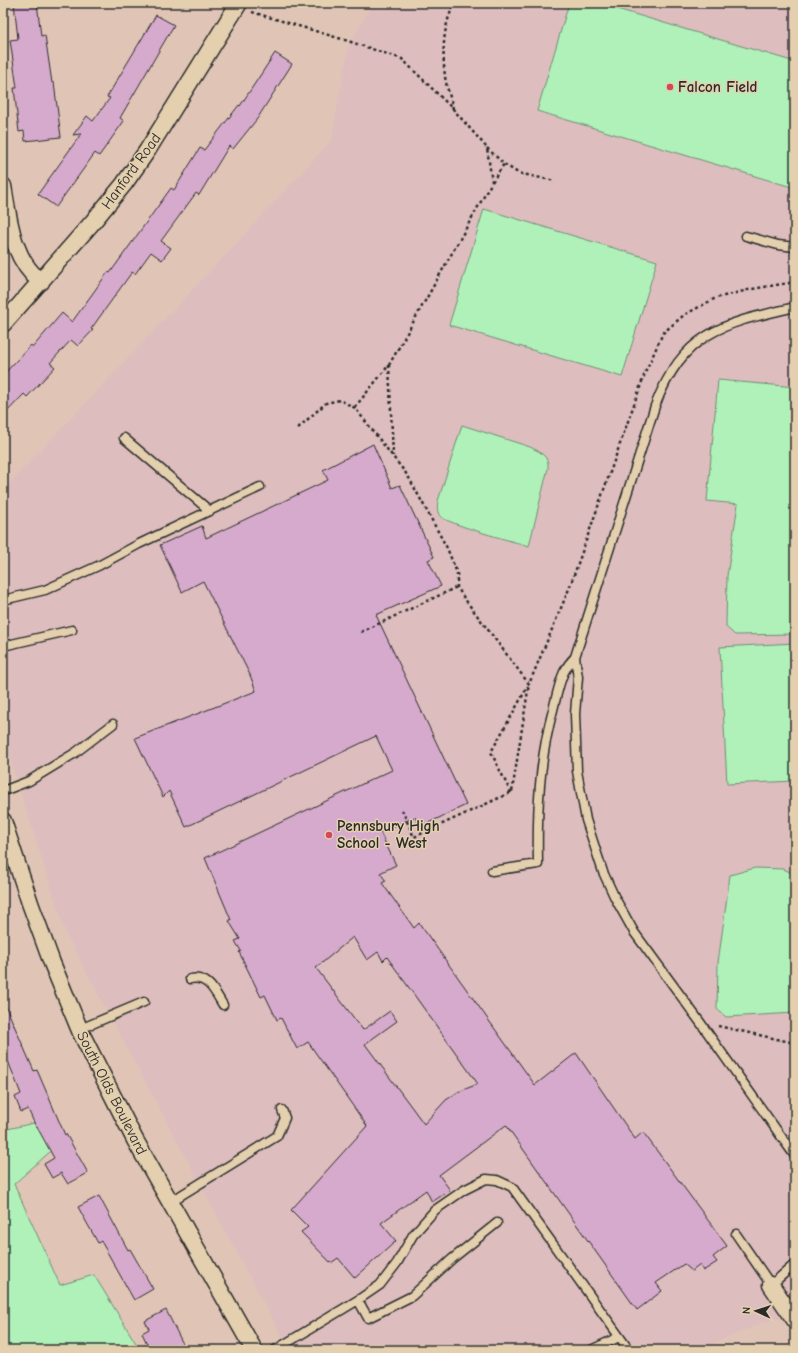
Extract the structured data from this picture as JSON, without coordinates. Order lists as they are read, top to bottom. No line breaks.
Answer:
{"streets":{"street":["Hanford Road","South Olds Boulevard"]},"places":["Falcon Field","Pennsbury High School - West"],"north":"left"}
